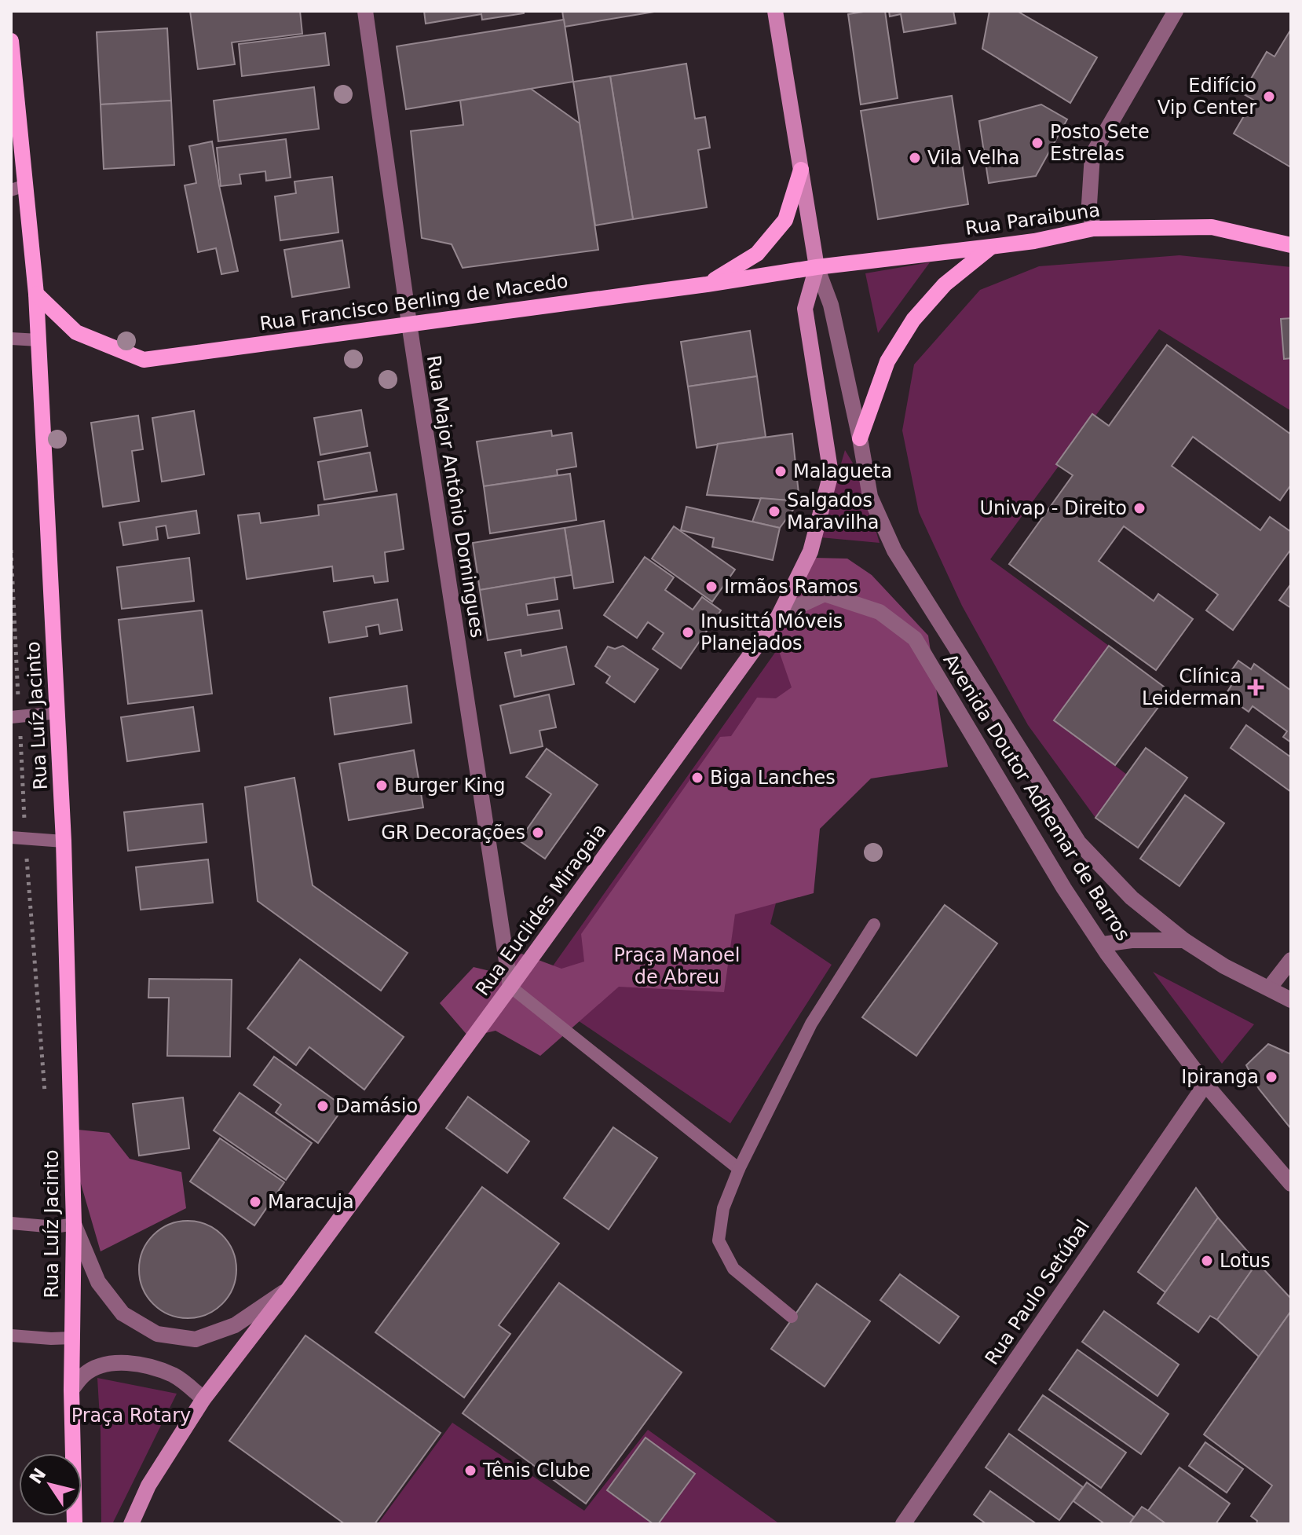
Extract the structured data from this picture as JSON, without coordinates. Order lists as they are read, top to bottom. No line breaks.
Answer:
{"streets":{"main road":["Rua Paraibuna","Rua Francisco Berling de Macedo","Rua Luíz Jacinto","Rua Euclides Miragaia"],"street":["Rua Major Antônio Domingues","Avenida Doutor Adhemar de Barros","Rua Paulo Setúbal"]},"crossings":[["Rua Paraibuna","Rua Francisco Berling de Macedo"],["Rua Paraibuna","Avenida Doutor Adhemar de Barros"],["Rua Paraibuna","Rua Euclides Miragaia"],["Rua Francisco Berling de Macedo","Rua Major Antônio Domingues"],["Rua Francisco Berling de Macedo","Rua Luíz Jacinto"],["Rua Francisco Berling de Macedo","Avenida Doutor Adhemar de Barros"],["Rua Francisco Berling de Macedo","Rua Euclides Miragaia"],["Rua Major Antônio Domingues","Rua Euclides Miragaia"],["Avenida Doutor Adhemar de Barros","Rua Euclides Miragaia"],["Avenida Doutor Adhemar de Barros","Rua Paulo Setúbal"]],"parks":["Praça Manoel de Abreu","Praça Rotary"],"places":{"other":["Edifício Vip Center","Posto Sete Estrelas","Vila Velha","Malagueta","Univap - Direito","Salgados Maravilha","Irmãos Ramos","Inusittá Móveis Planejados","Biga Lanches","Burger King","GR Decorações","Ipiranga","Damásio","Maracuja","Lotus","Tênis Clube"],"health":["Clínica Leiderman"]},"north":"top left"}
